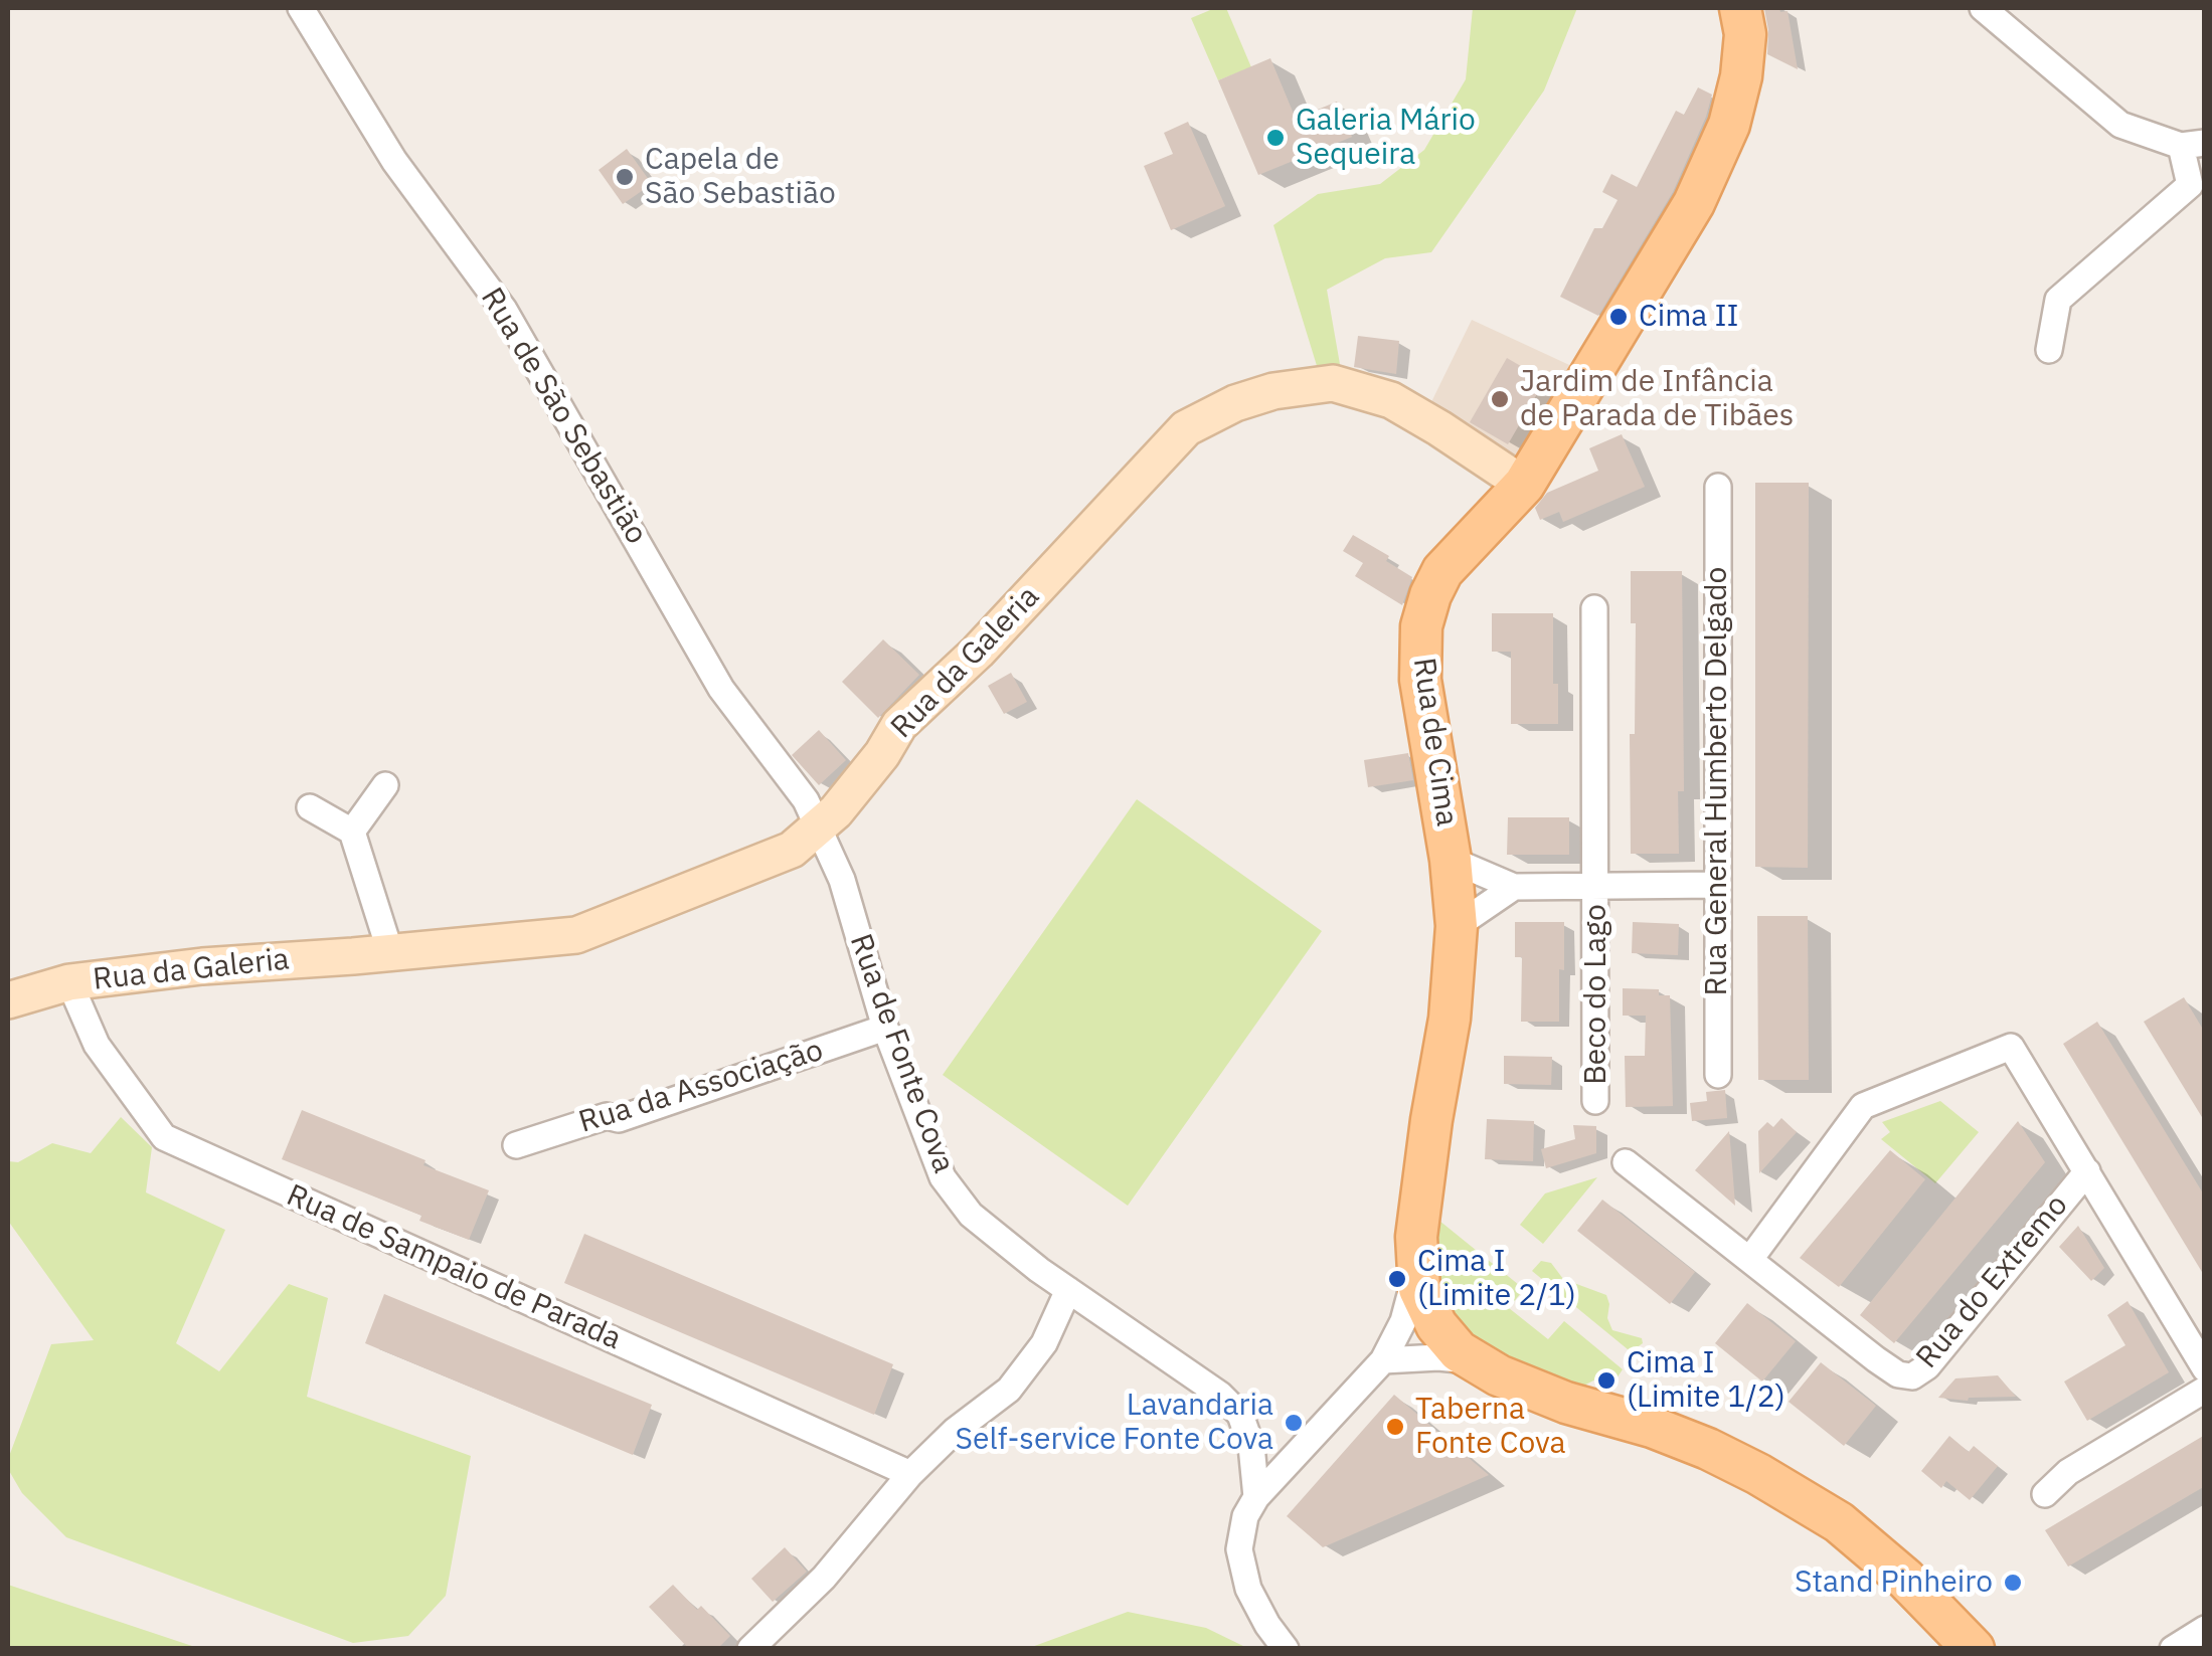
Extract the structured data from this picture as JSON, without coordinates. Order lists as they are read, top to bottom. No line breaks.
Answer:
{"streets":{"main road":["Rua de Cima"],"street":["Rua de São Sebastião","Rua da Galeria","Rua General Humberto Delgado","Beco do Lago","Rua de Fonte Cova","Rua da Associação","Rua de Sampaio de Parada","Rua do Extremo"]},"crossings":[["Rua de São Sebastião","Rua da Galeria"],["Rua de São Sebastião","Rua de Fonte Cova"],["Rua da Galeria","Rua de Cima"],["Rua da Galeria","Rua de Fonte Cova"],["Rua da Galeria","Rua de Sampaio de Parada"],["Rua de Fonte Cova","Rua da Associação"]],"places":["Galeria Mário Sequeira","Capela de São Sebastião","Cima II","Jardim de Infância de Parada de Tibães","Cima I (Limite 2/1)","Cima I (Limite 1/2)","Lavandaria Self-service Fonte Cova","Taberna Fonte Cova","Stand Pinheiro"]}
